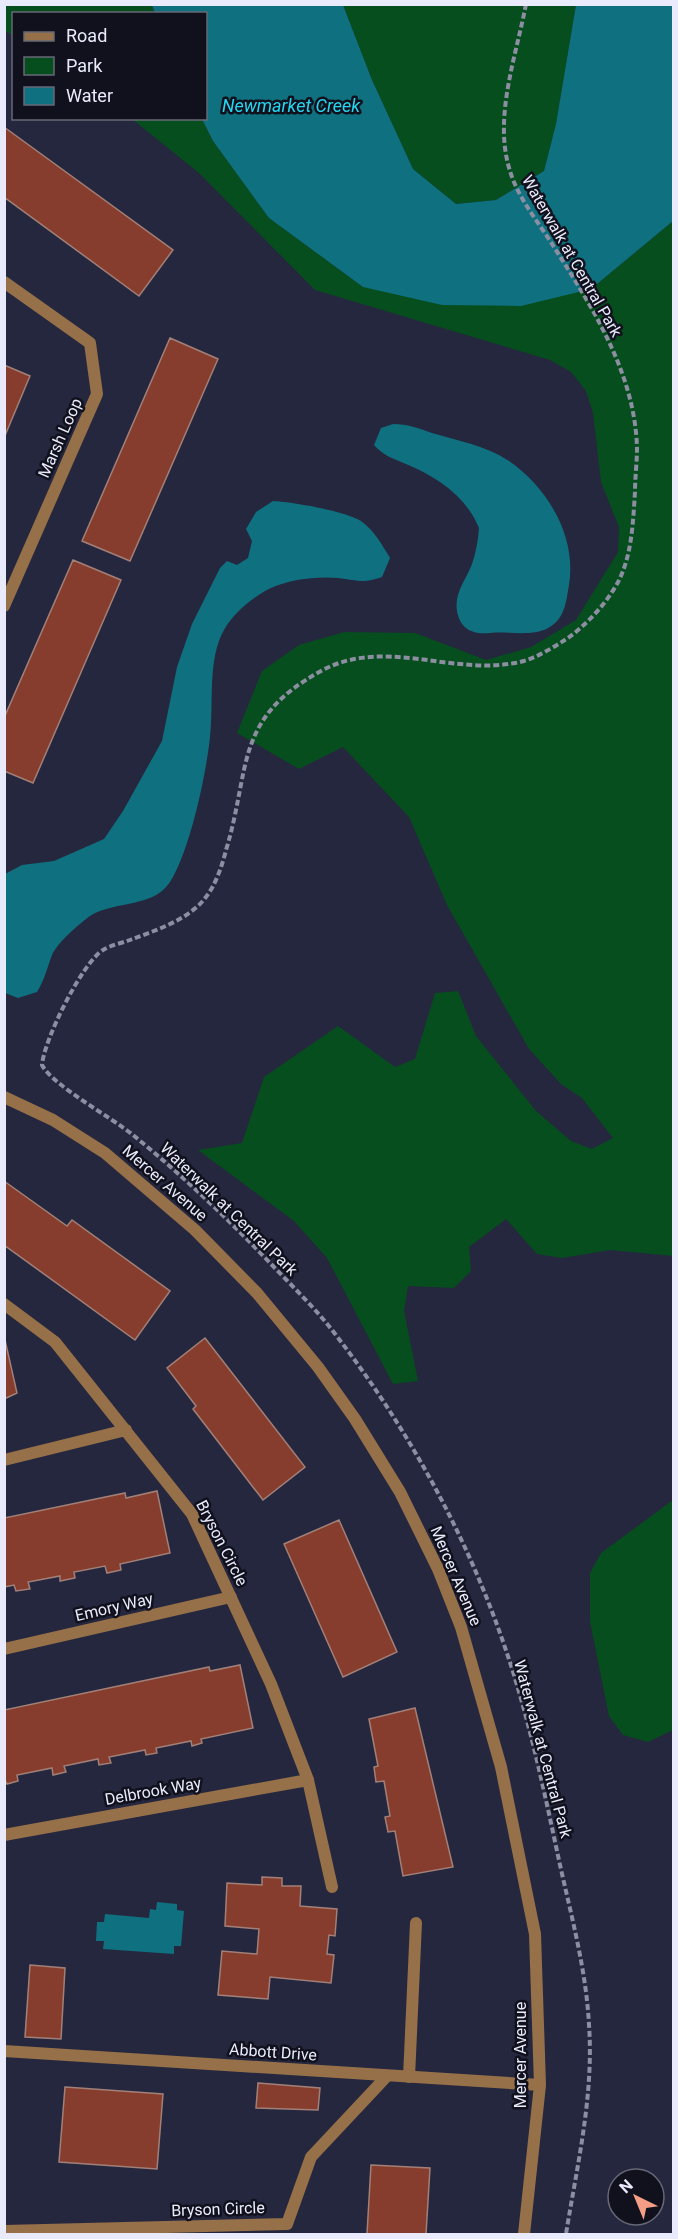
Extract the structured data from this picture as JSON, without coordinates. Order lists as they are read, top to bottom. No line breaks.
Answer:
{"streets":{"street":["Marsh Loop","Mercer Avenue","Bryson Circle","Emory Way","Delbrook Way","Abbott Drive"],"path":["Waterwalk at Central Park"]},"crossings":[["Mercer Avenue","Abbott Drive"],["Bryson Circle","Emory Way"],["Bryson Circle","Delbrook Way"],["Bryson Circle","Abbott Drive"]],"water":["Newmarket Creek"],"legend":["Road","Park","Water"],"north":"top left"}
